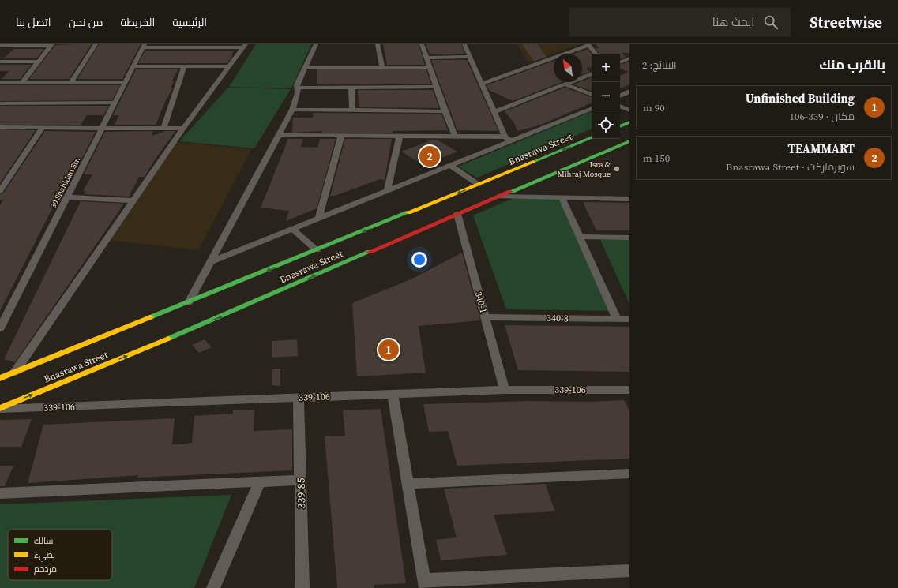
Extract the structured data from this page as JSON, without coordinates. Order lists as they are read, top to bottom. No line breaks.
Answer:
{"streets":{"main road":["Bnasrawa Street"],"street":["30 Shahidan Str.","340-1","340-8","339-106","339-85"]},"crossings":[["Bnasrawa Street","340-1"],["Bnasrawa Street","339-106"],["340-1","340-8"],["340-1","339-106"],["339-106","339-85"]],"places":["Isra & Mihraj Mosque"],"legend":["سالك","بطيء","مزدحم"],"north":"top left","page":{"header":"Streetwise","search":"ابحث هنا","nav":["الرئيسية","الخريطة","من نحن","اتصل بنا"],"heading":["بالقرب منك","النتائج: 2"],"map_buttons":["+","−"],"list":[{"mark":"1","name":"Unfinished Building","note":"مكان · 339-106","value":"90 m"},{"mark":"2","name":"TEAMMART","note":"سوبرماركت · Bnasrawa Street","value":"150 m"}],"pins":["2","1"]}}
